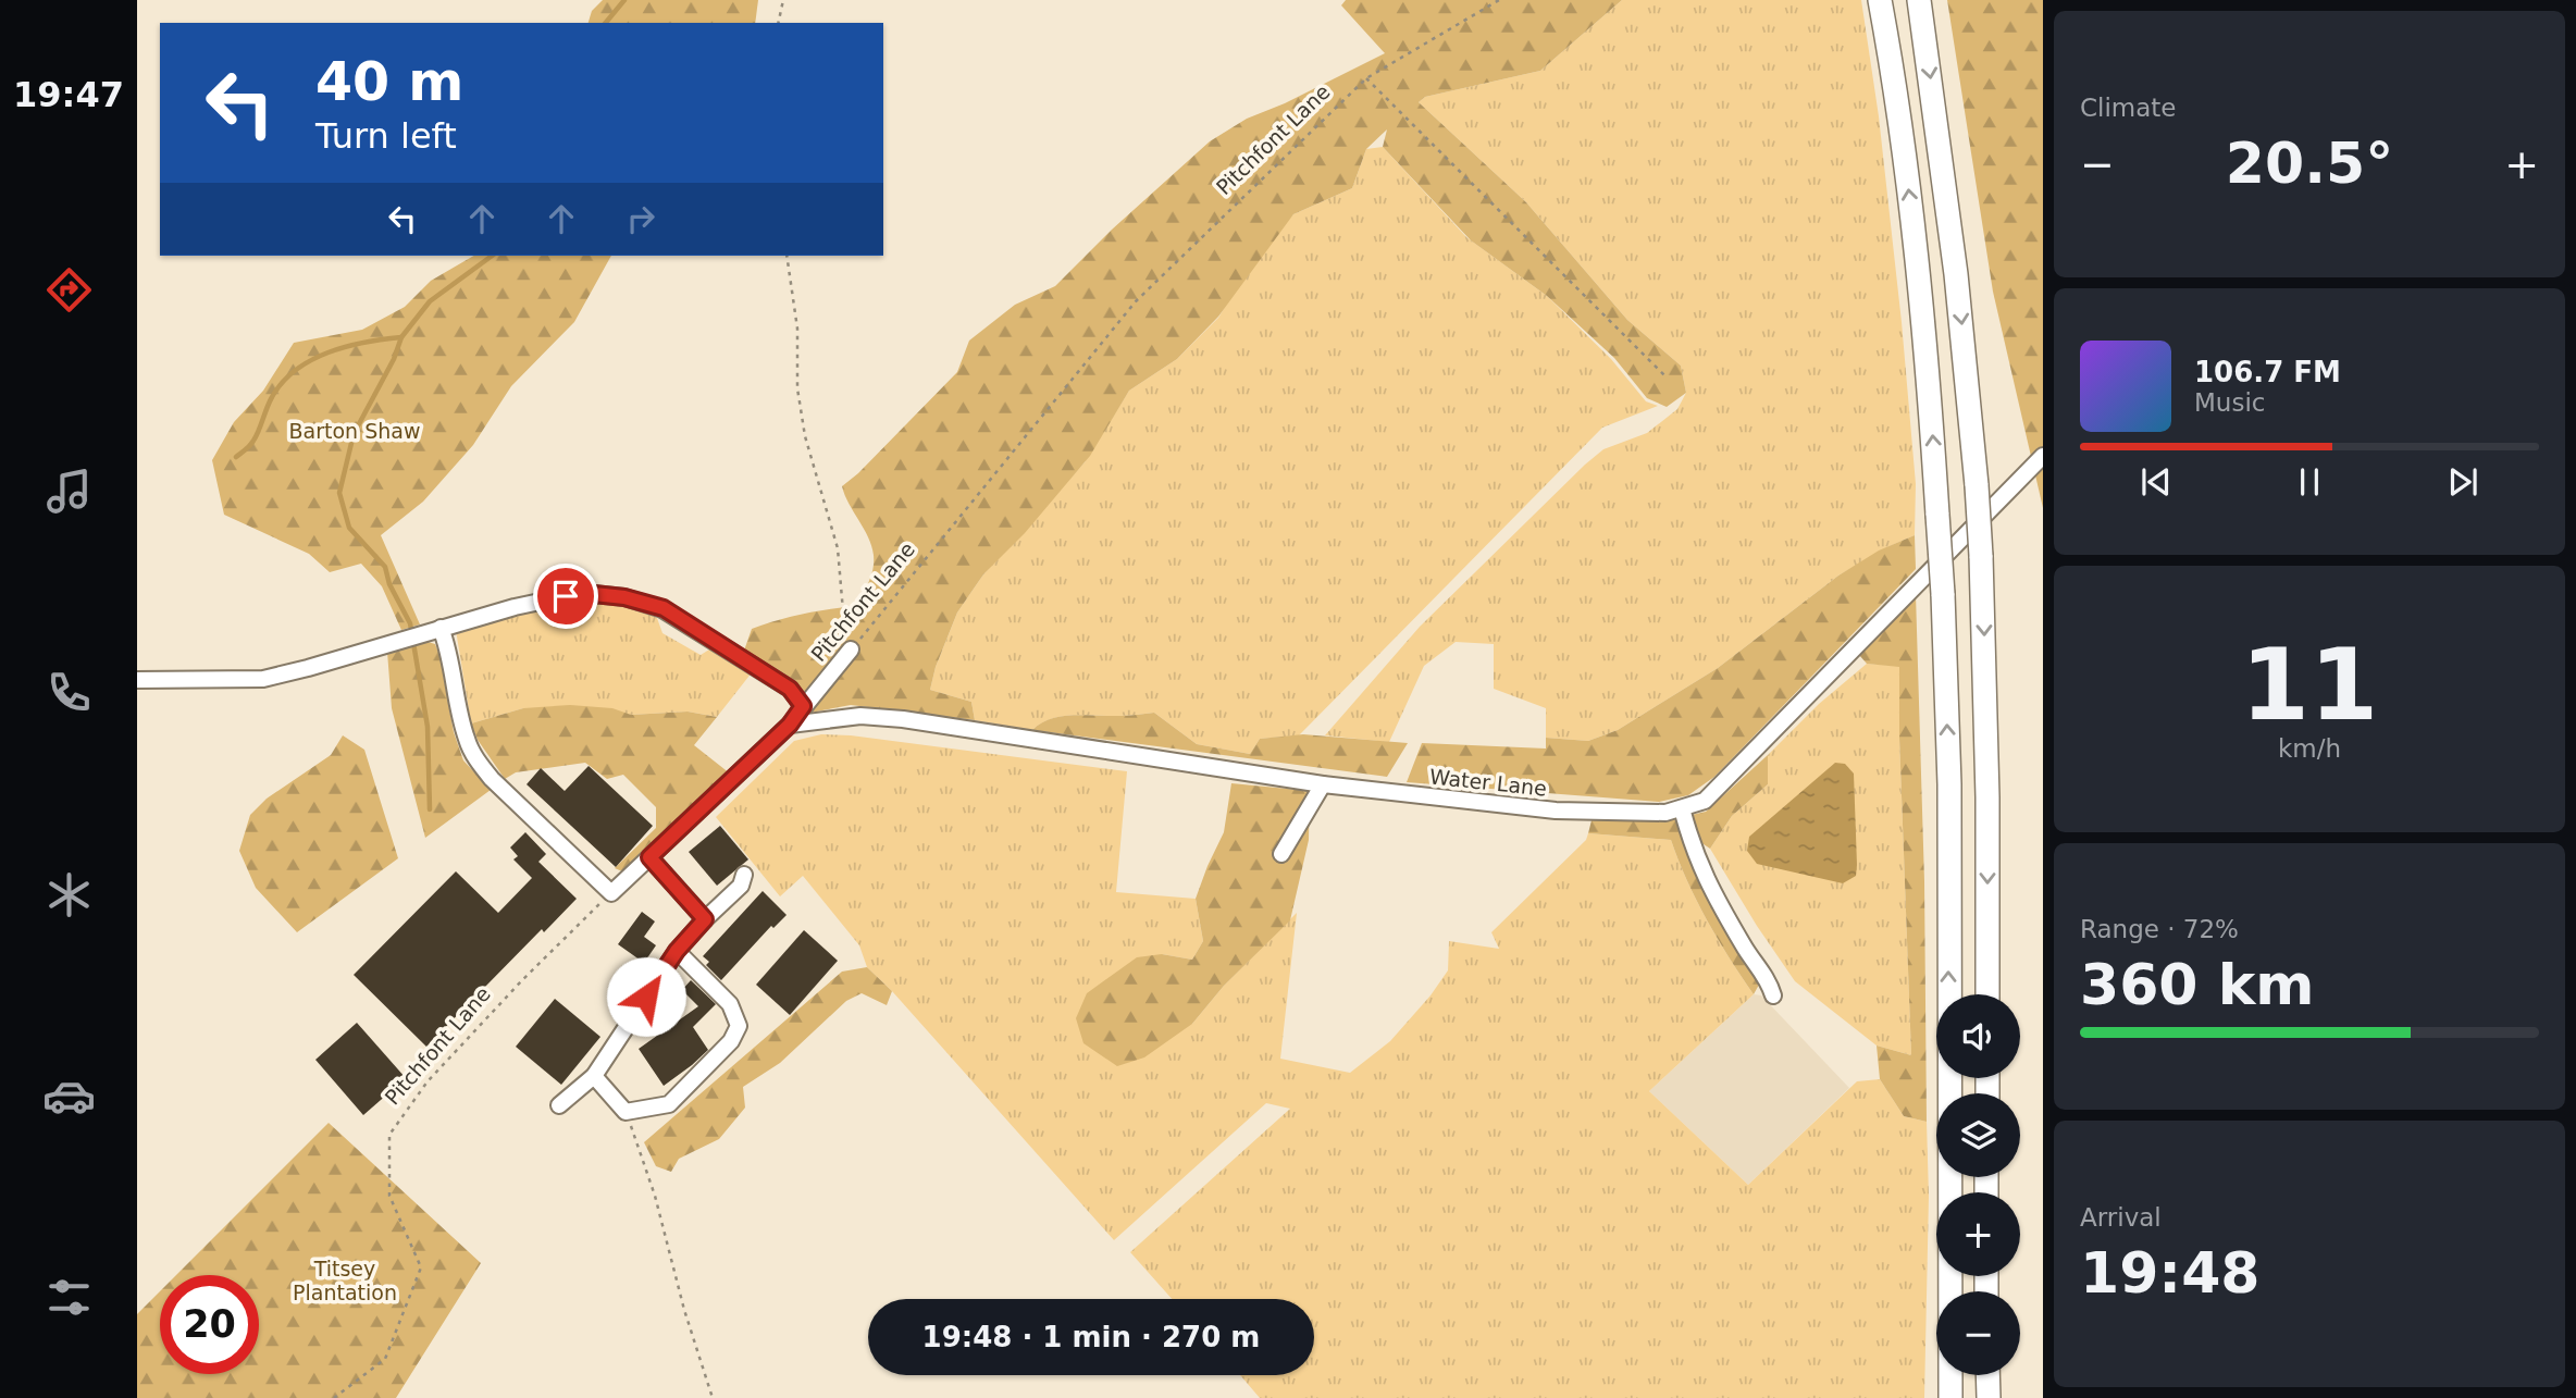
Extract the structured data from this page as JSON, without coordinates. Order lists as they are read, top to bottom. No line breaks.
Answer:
{"streets":{"lane":["Pitchfont Lane","Water Lane"]},"crossings":[["Pitchfont Lane","Water Lane"]],"parks":["Barton Shaw","Titsey Plantation"],"page":{"tabs":"19:47","tile":["Climate",["11","km/h"],["Range · 72%","360 km"],["Arrival","19:48"]],"turn":["40 m","Turn left"],"heat":["−","20.5°","+"],"song":["106.7 FM","Music"],"map_buttons":["+","−"],"limit":"20","trip":"19:48 · 1 min · 270 m"}}
